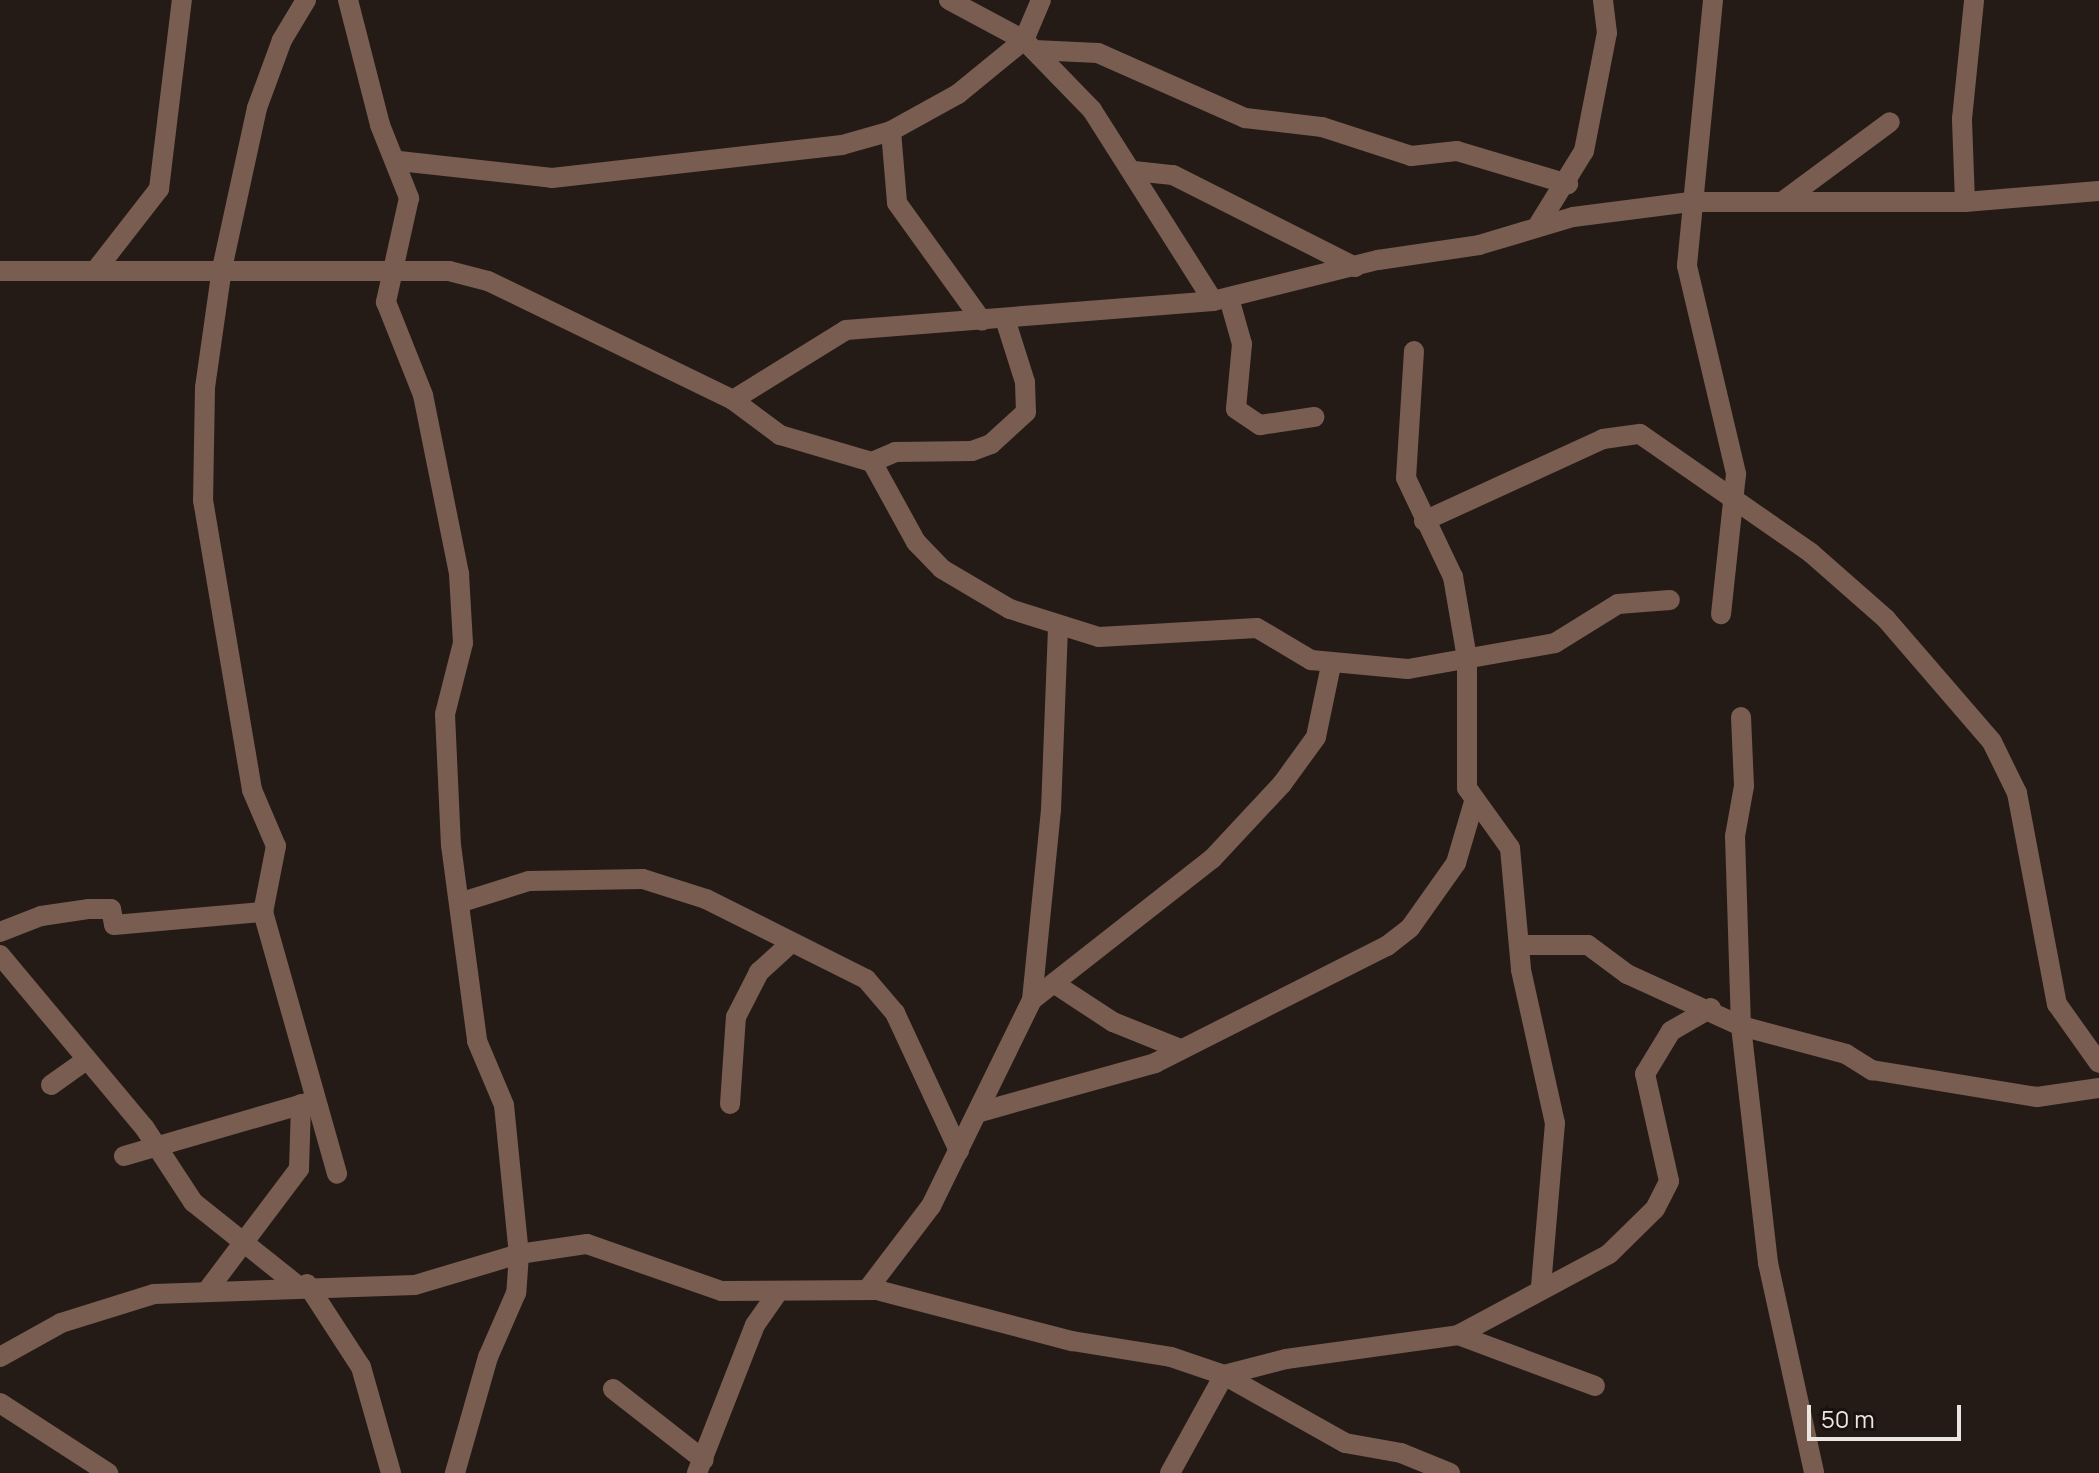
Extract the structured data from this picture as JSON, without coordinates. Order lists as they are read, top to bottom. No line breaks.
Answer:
{"scale_bar":"50 m"}
